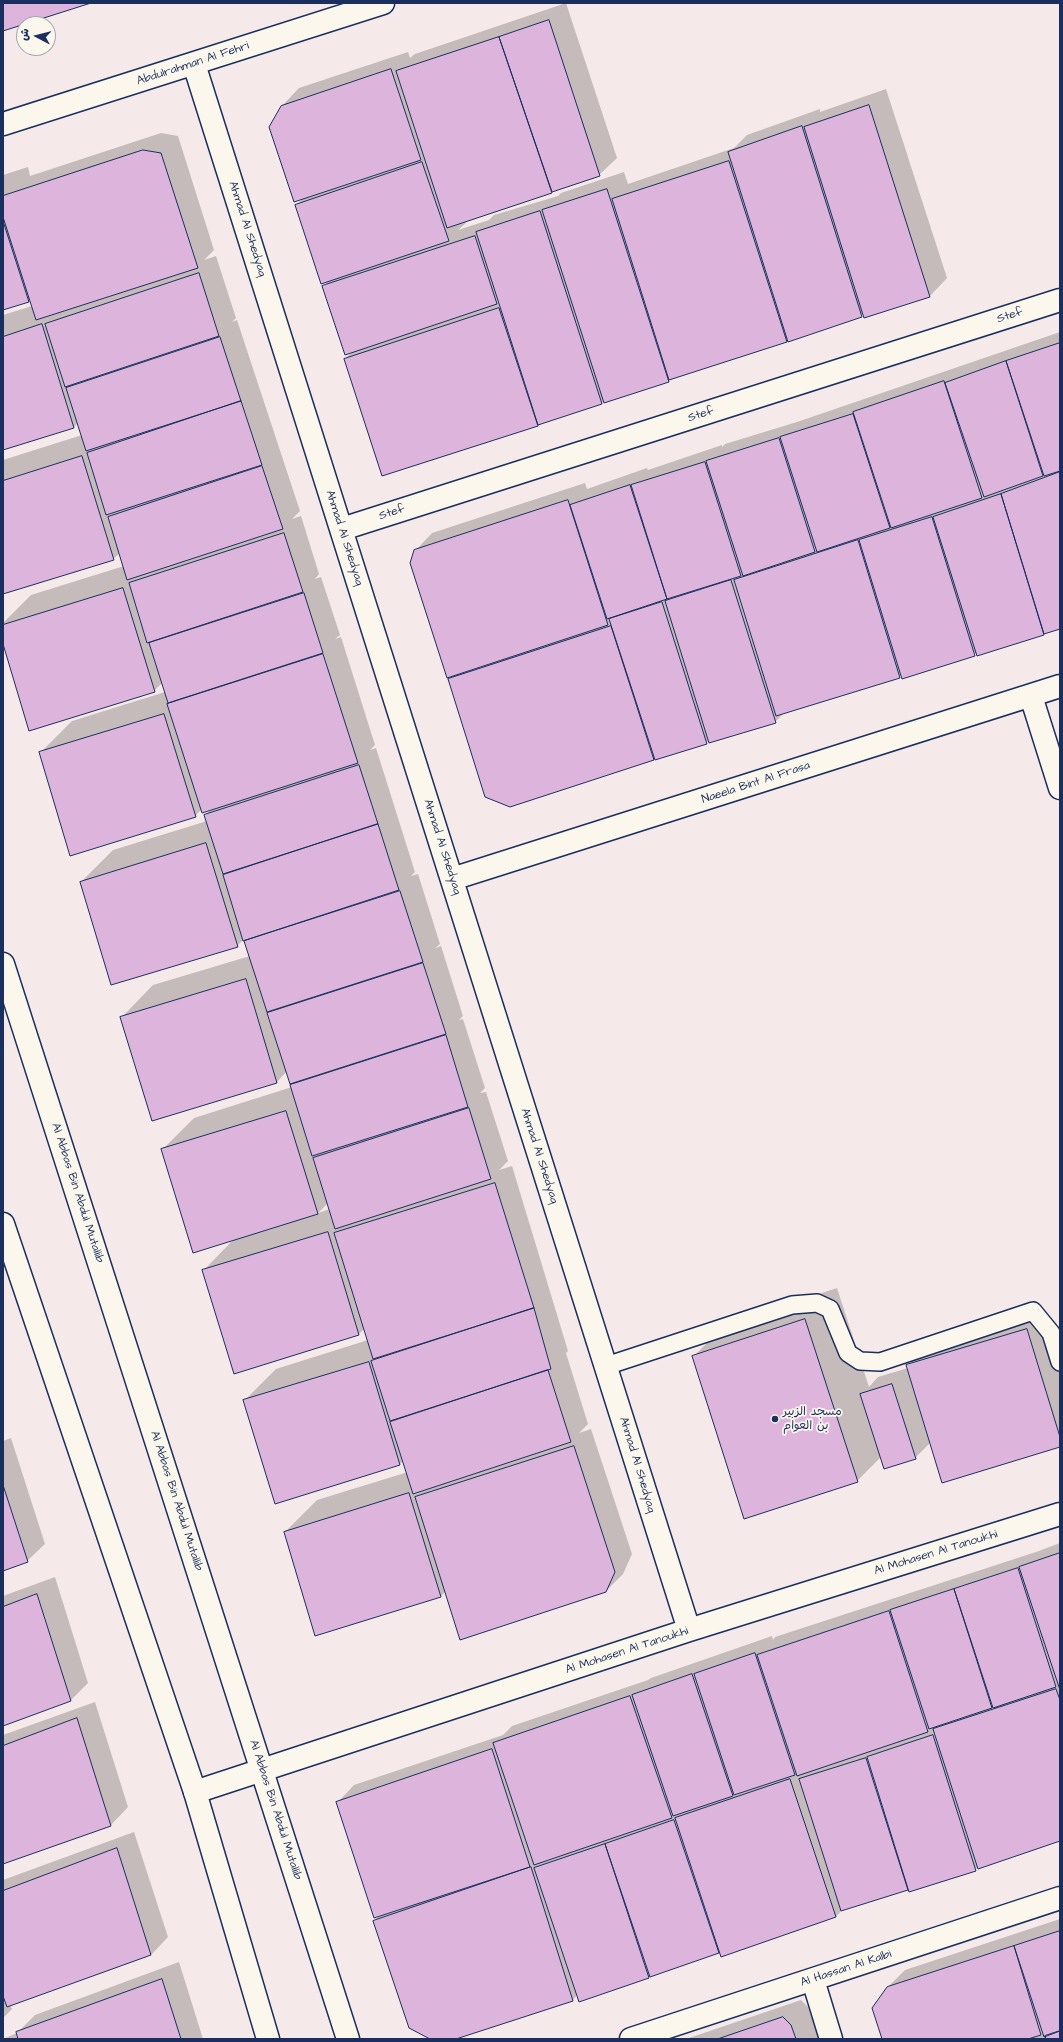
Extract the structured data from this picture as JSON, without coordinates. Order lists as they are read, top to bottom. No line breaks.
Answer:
{"streets":{"street":["Abdulrahman Al Fehri","Ahmad Al Shedyaq","Stef","Naeela Bint Al Frasa","Al Abbas Bin Abdul Mutallib","Al Mohasen Al Tanoukhi","Al Hassan Al Kalbi"]},"crossings":[["Abdulrahman Al Fehri","Ahmad Al Shedyaq"],["Ahmad Al Shedyaq","Stef"],["Ahmad Al Shedyaq","Naeela Bint Al Frasa"],["Ahmad Al Shedyaq","Al Mohasen Al Tanoukhi"],["Al Abbas Bin Abdul Mutallib","Al Mohasen Al Tanoukhi"]],"places":["مسجد الزبير بن العوام"],"north":"left"}
